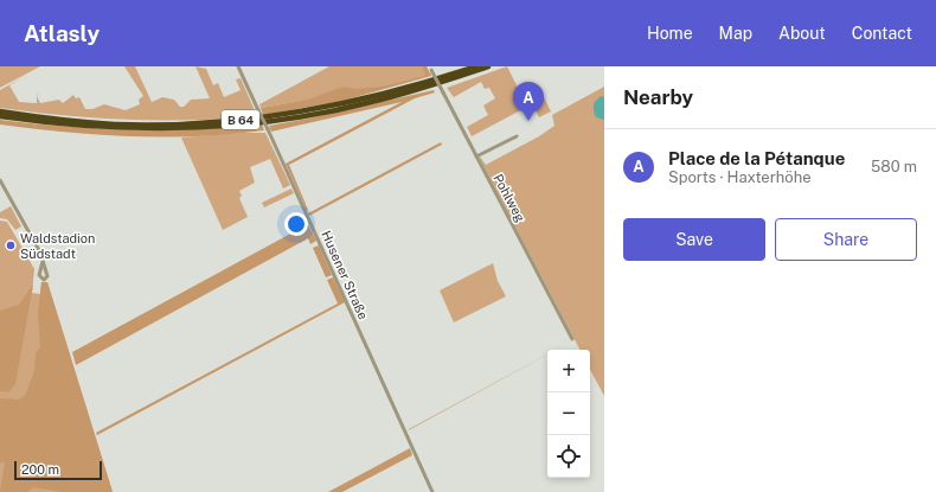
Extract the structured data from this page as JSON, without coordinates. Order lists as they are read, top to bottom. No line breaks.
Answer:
{"streets":{"highway":["B 64"],"street":["Pohlweg","Husener Straße"]},"places":["Waldstadion Südstadt"],"scale_bar":"200 m","page":{"header":"Atlasly","nav":["Home","Map","About","Contact"],"heading":"Nearby","pins":"A","list":[{"mark":"A","name":"Place de la Pétanque","note":"Sports · Haxterhöhe","value":"580 m"}],"buttons":["Save","Share"],"map_buttons":["+","−"],"scale":"200 m"}}
